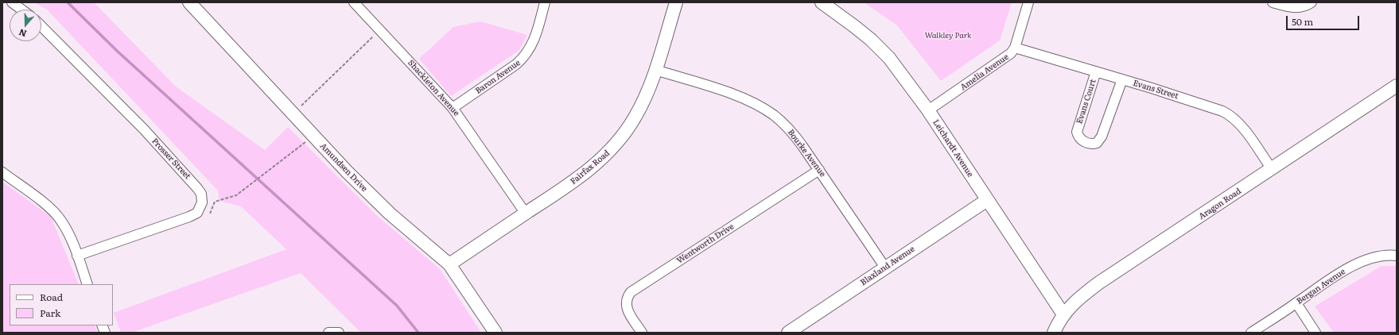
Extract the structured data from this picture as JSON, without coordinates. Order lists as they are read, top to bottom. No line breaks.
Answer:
{"streets":{"street":["Amelia Avenue","Baron Avenue","Shackleton Avenue","Evans Street","Evans Court","Leichardt Avenue","Bourke Avenue","Prosser Street","Amundsen Drive","Fairfax Road","Aragon Road","Wentworth Drive","Blaxland Avenue","Bergan Avenue"]},"crossings":[["Amelia Avenue","Evans Street"],["Amelia Avenue","Leichardt Avenue"],["Baron Avenue","Shackleton Avenue"],["Shackleton Avenue","Fairfax Road"],["Evans Street","Evans Court"],["Evans Street","Aragon Road"],["Leichardt Avenue","Aragon Road"],["Leichardt Avenue","Blaxland Avenue"],["Bourke Avenue","Fairfax Road"],["Bourke Avenue","Wentworth Drive"],["Bourke Avenue","Blaxland Avenue"],["Amundsen Drive","Fairfax Road"]],"parks":["Walkley Park"],"legend":["Road","Park"],"scale_bar":"50 m","north":"bottom"}
